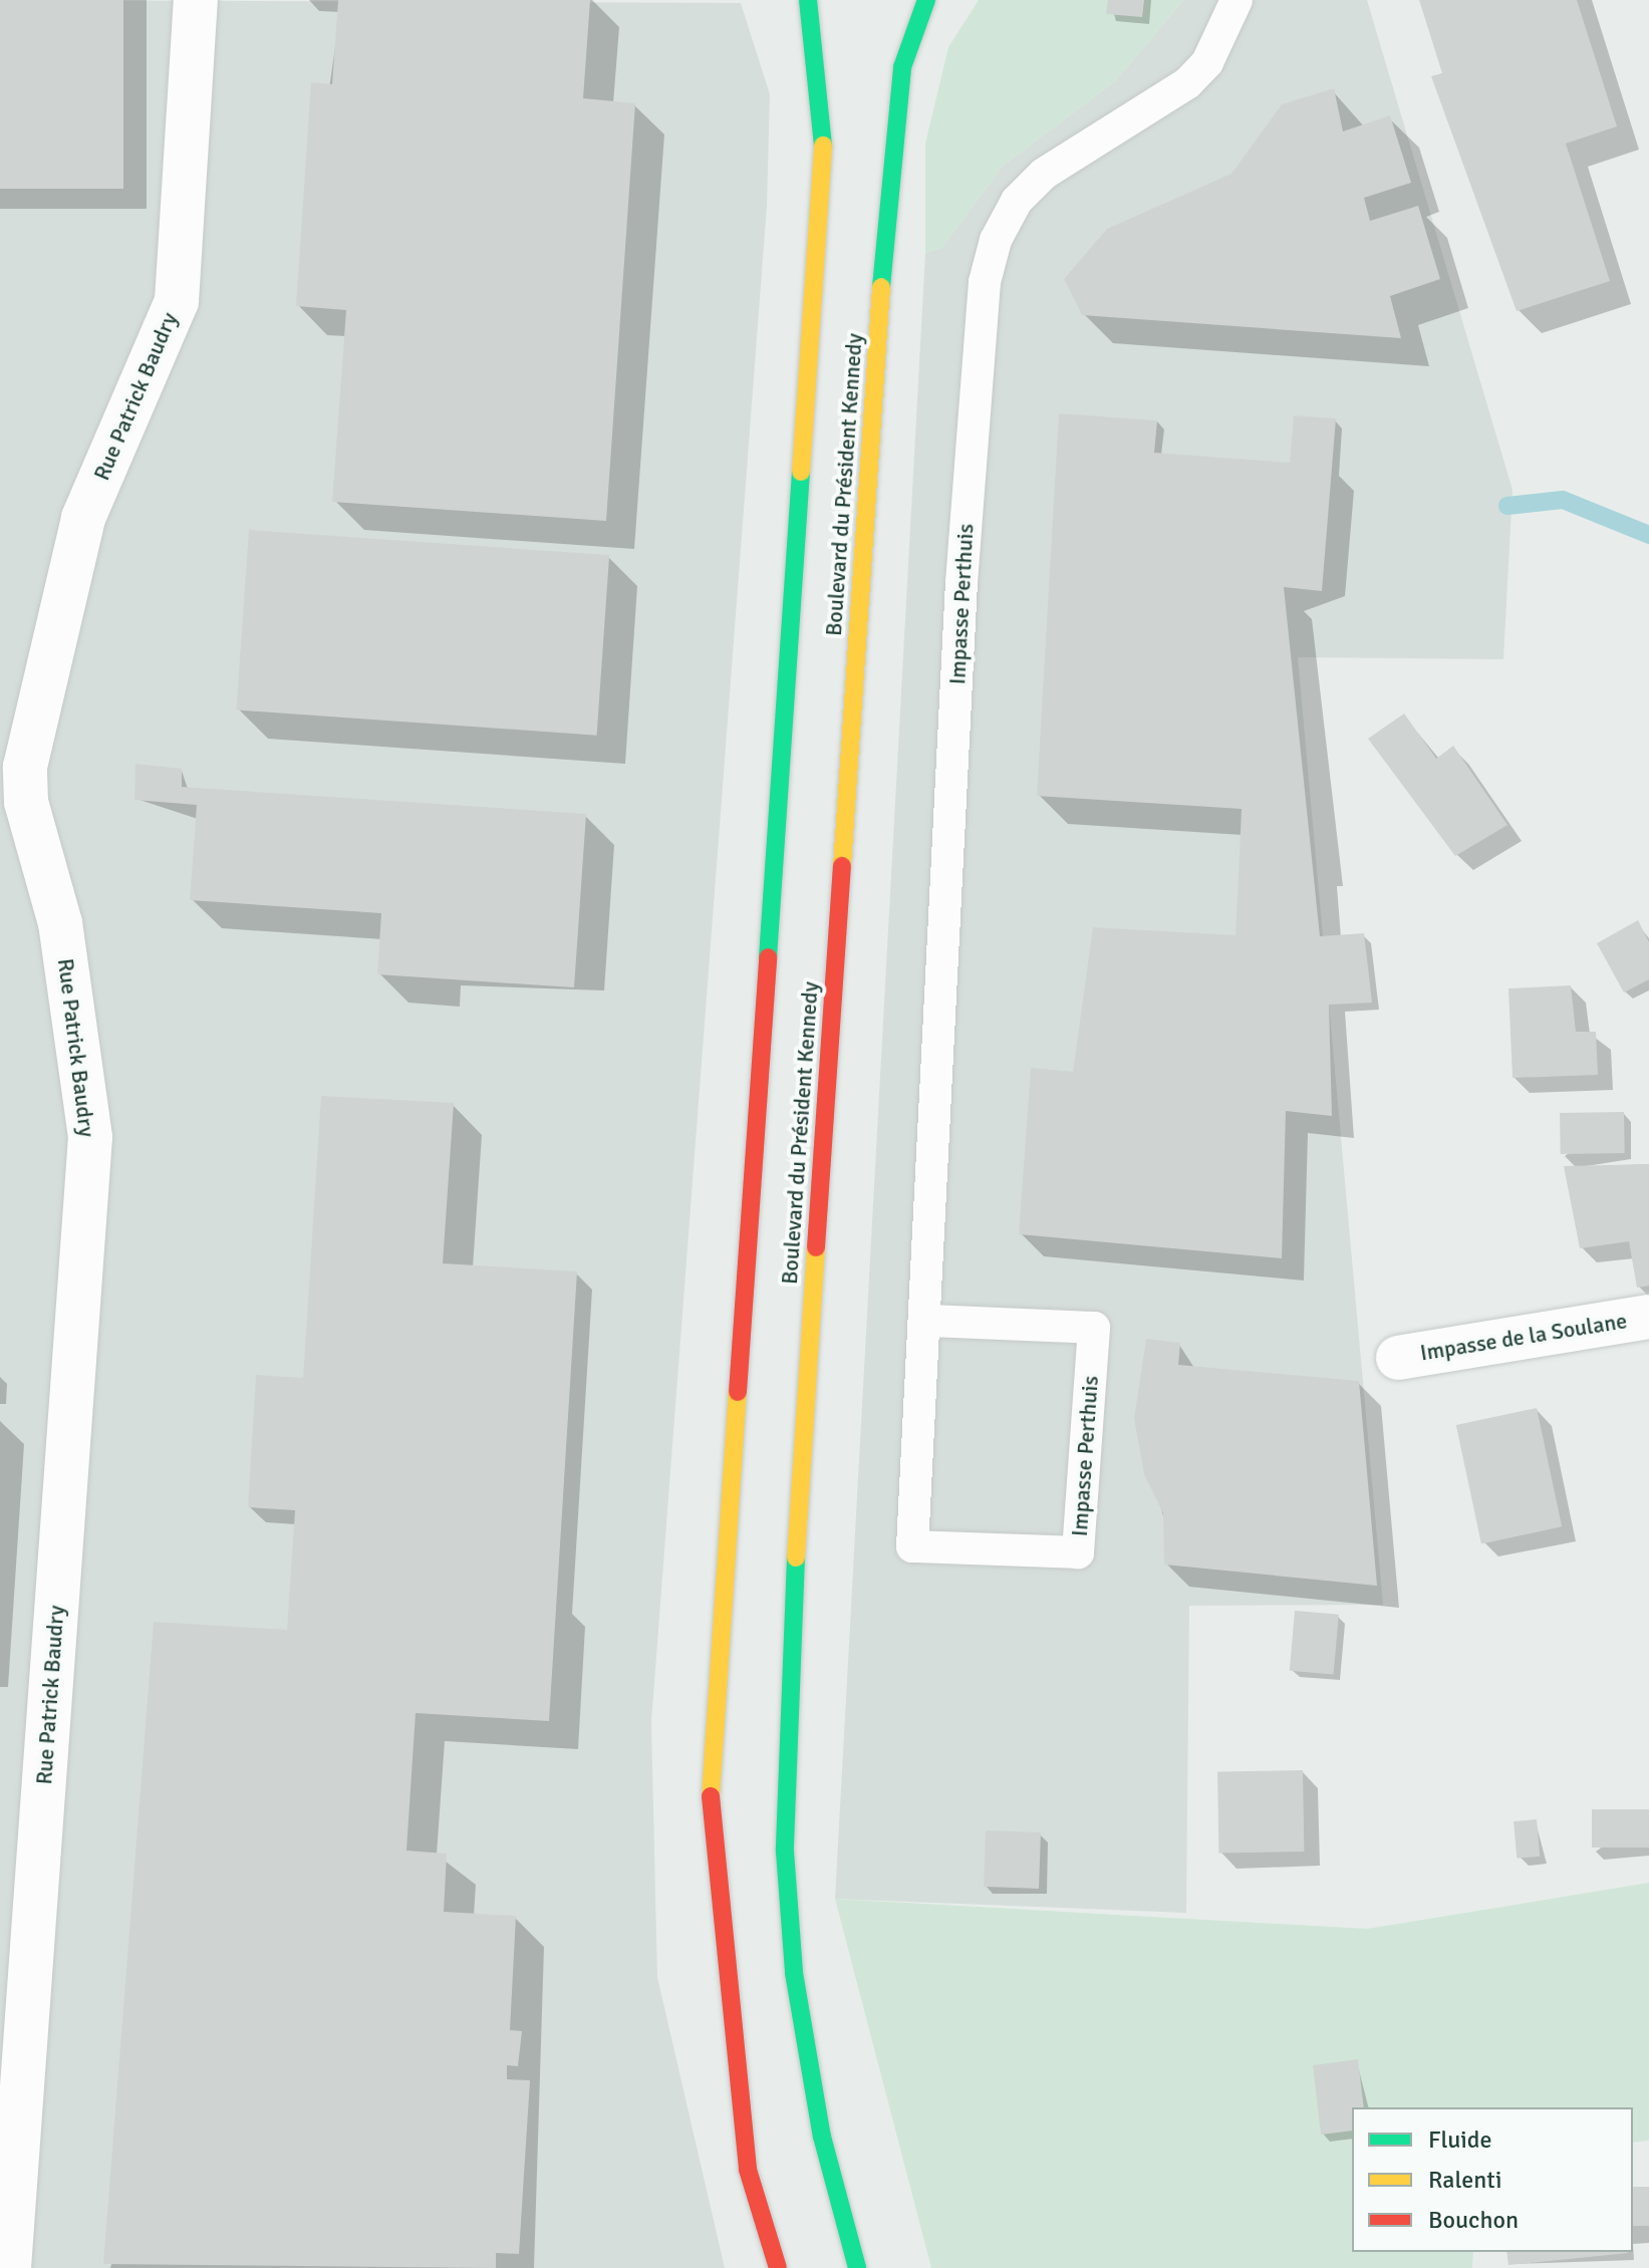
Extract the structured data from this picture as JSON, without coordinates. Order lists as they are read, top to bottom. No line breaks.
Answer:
{"streets":{"main road":["Boulevard du Président Kennedy"],"street":["Rue Patrick Baudry","Impasse de la Soulane"],"lane":["Impasse Perthuis"]},"legend":["Fluide","Ralenti","Bouchon"]}
